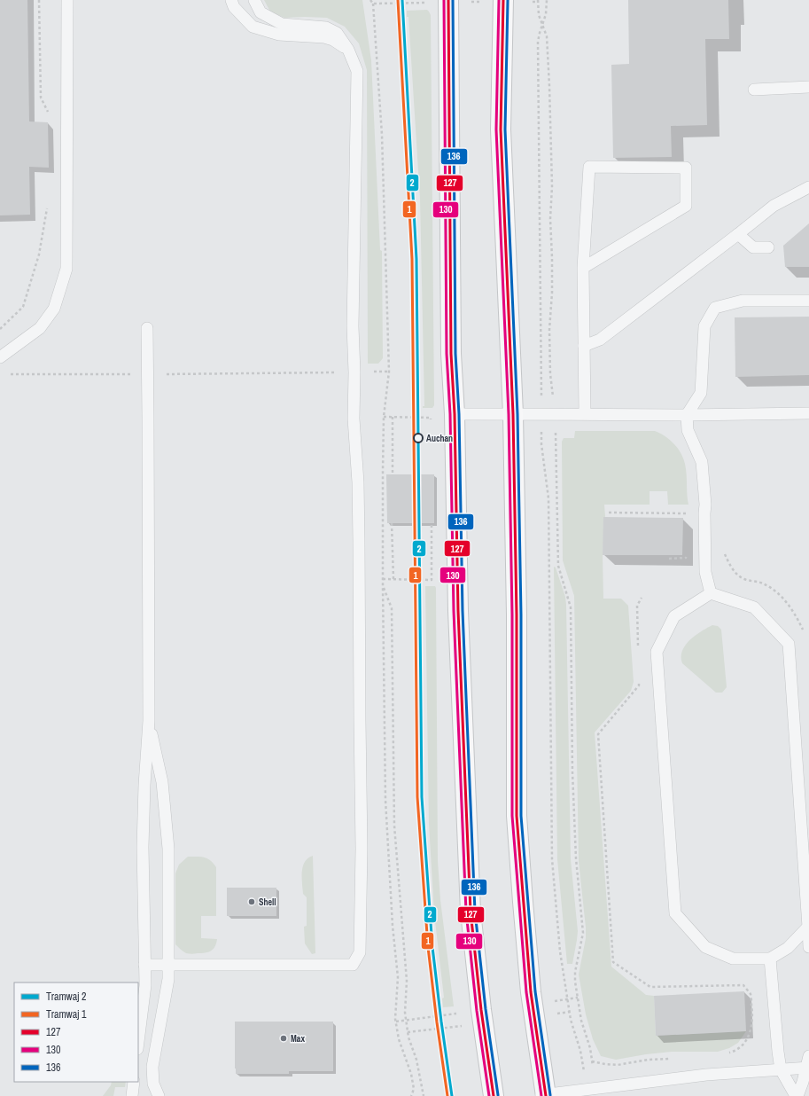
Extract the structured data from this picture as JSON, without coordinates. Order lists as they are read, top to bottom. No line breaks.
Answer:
{"places":["Auchan","Shell","Max"],"lines":["tram line 2","tram line 1","transit line 127","transit line 130","transit line 136"],"legend":["Tramwaj 2","Tramwaj 1","127","130","136"]}
